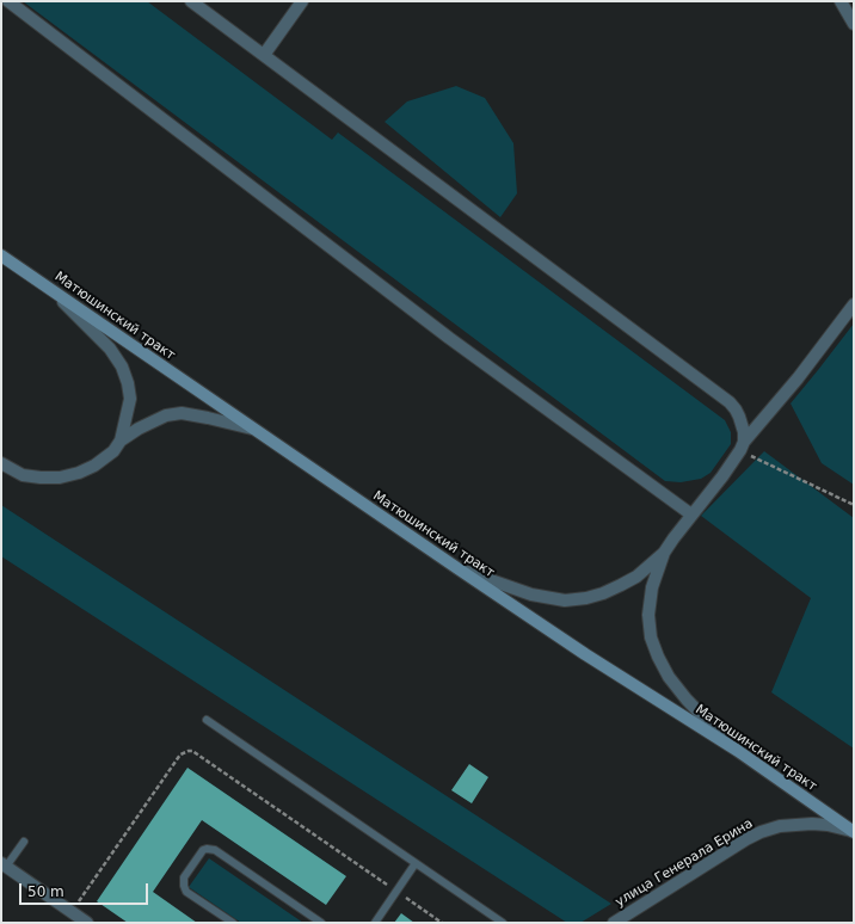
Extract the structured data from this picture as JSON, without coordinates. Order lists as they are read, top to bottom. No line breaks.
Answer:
{"streets":{"main road":["Матюшинский тракт"],"street":["улица Генерала Ерина"]},"crossings":[["Матюшинский тракт","улица Генерала Ерина"]],"scale_bar":"50 m"}
